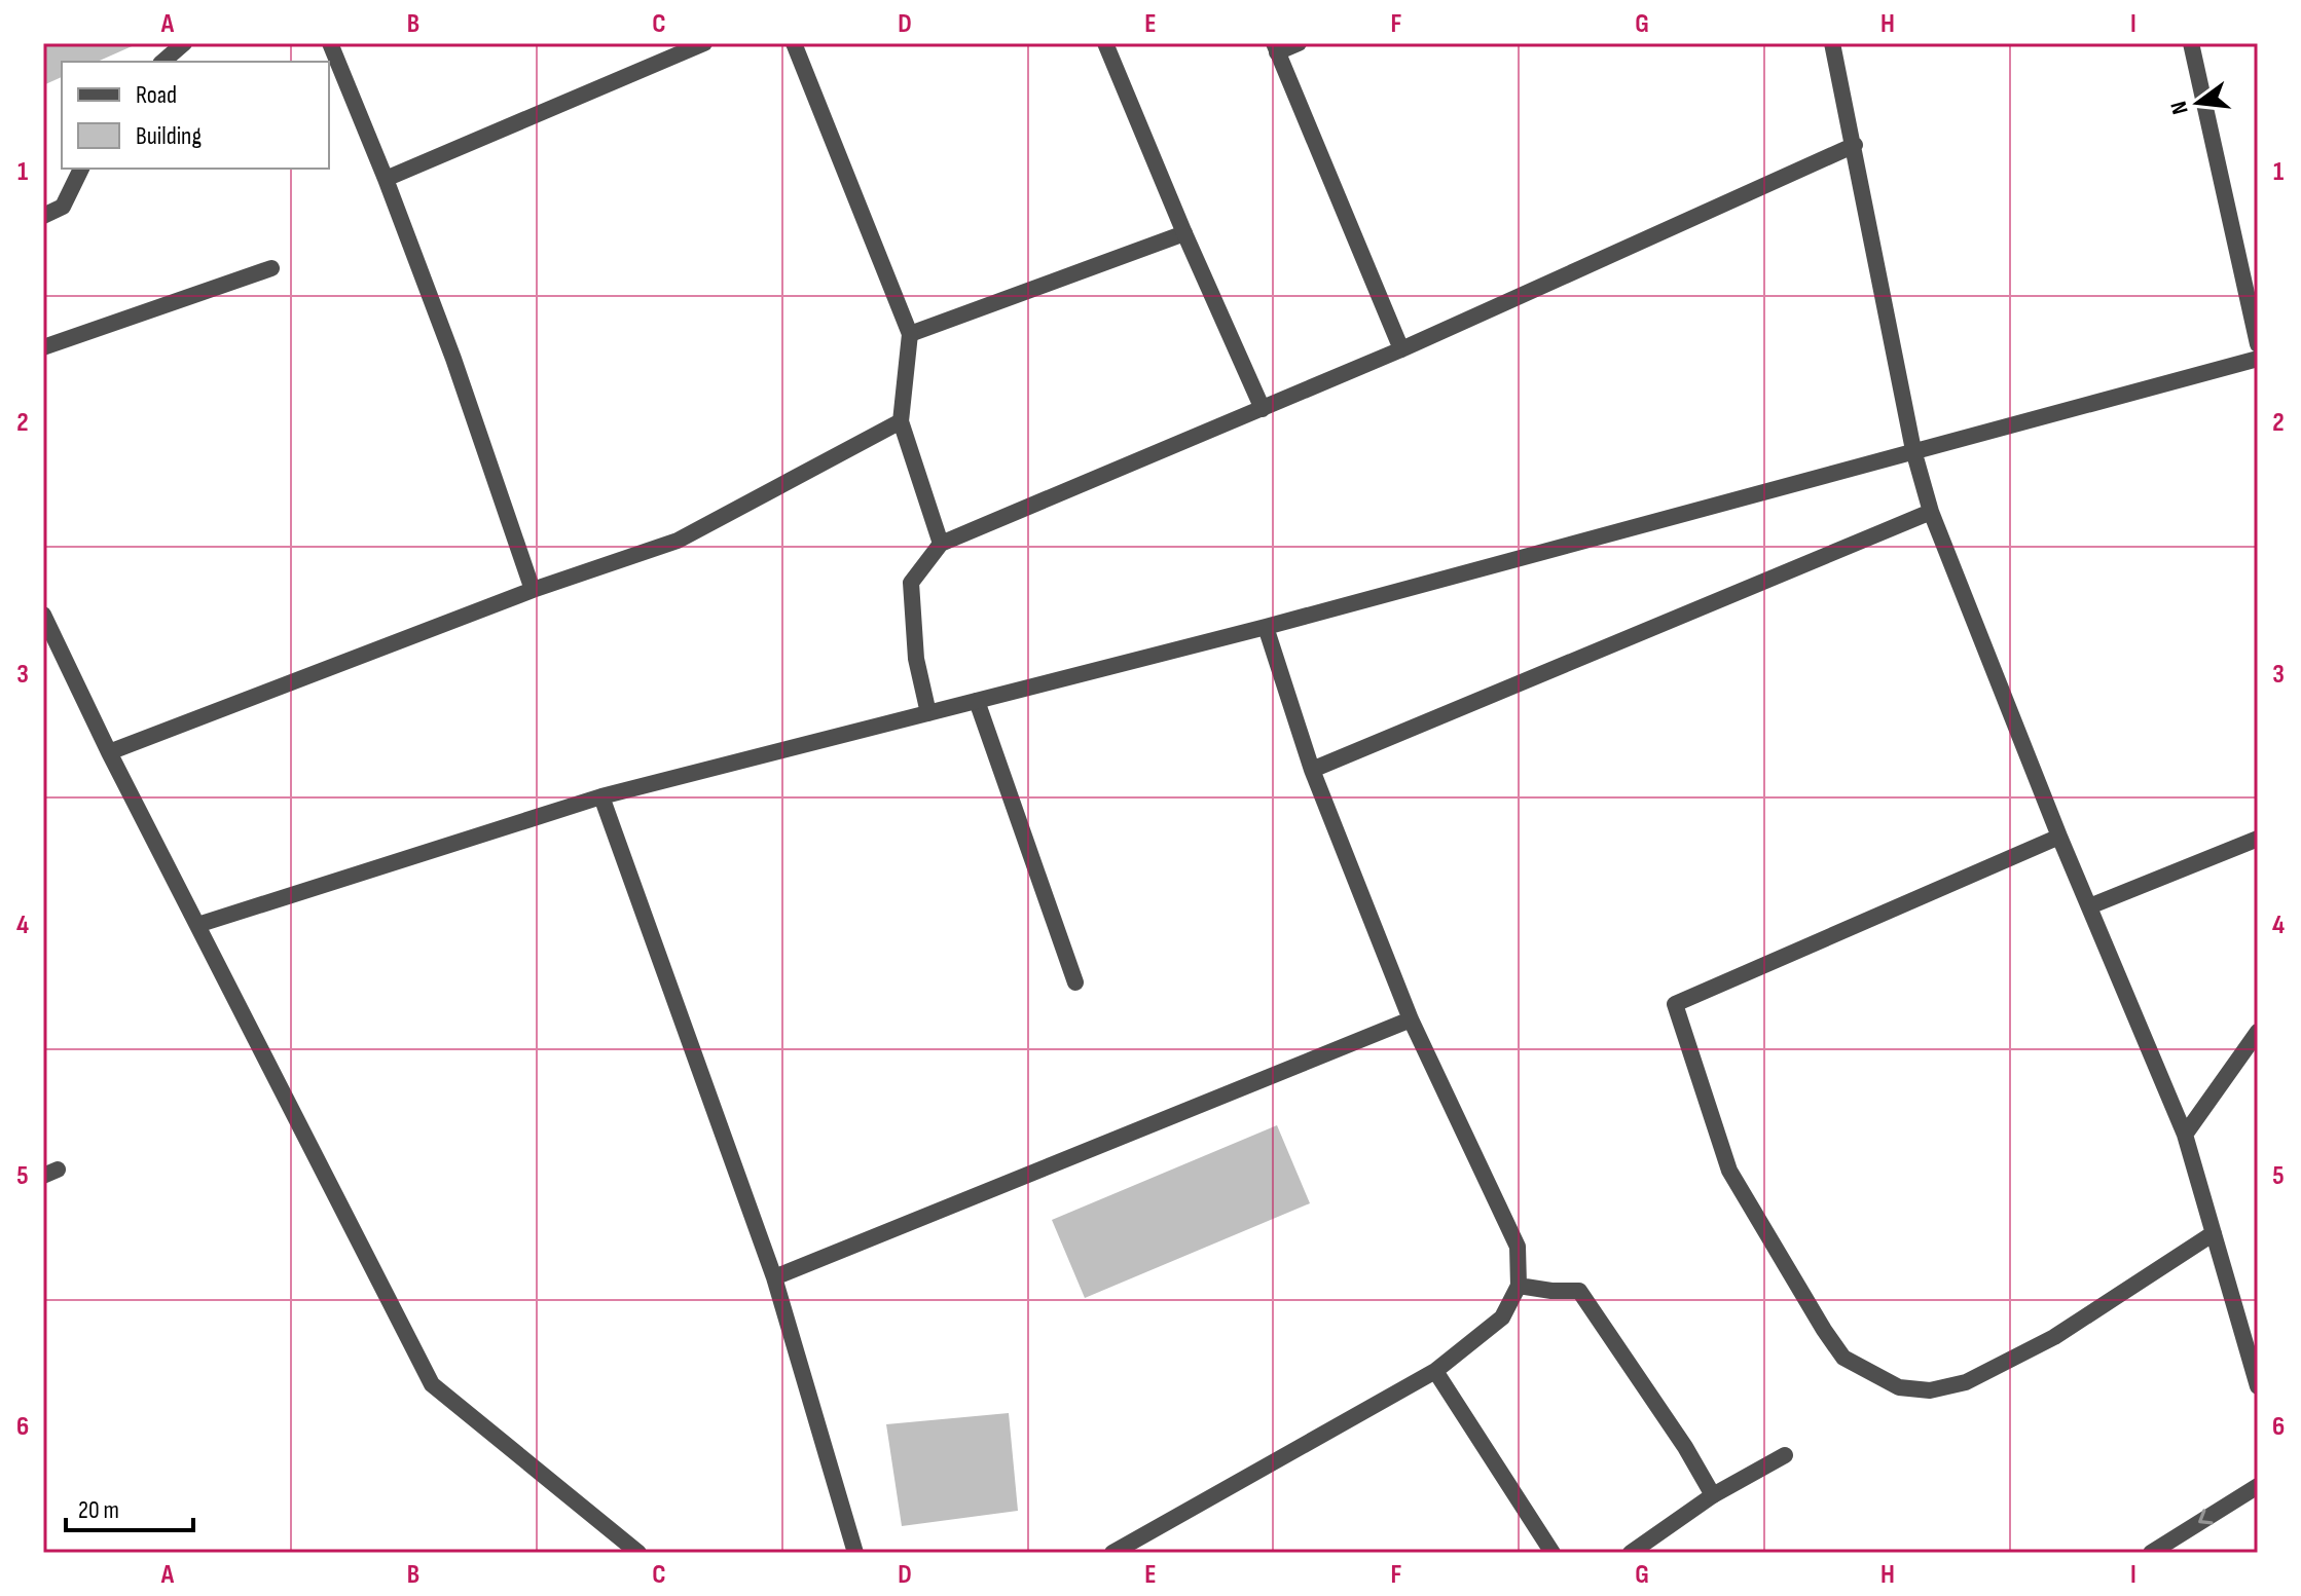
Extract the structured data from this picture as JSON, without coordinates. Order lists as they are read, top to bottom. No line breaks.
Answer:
{"legend":["Road","Building"],"scale_bar":"20 m","north":"left","grid":{"columns":["A","B","C","D","E","F","G","H","I"],"rows":["1","2","3","4","5","6"]}}
